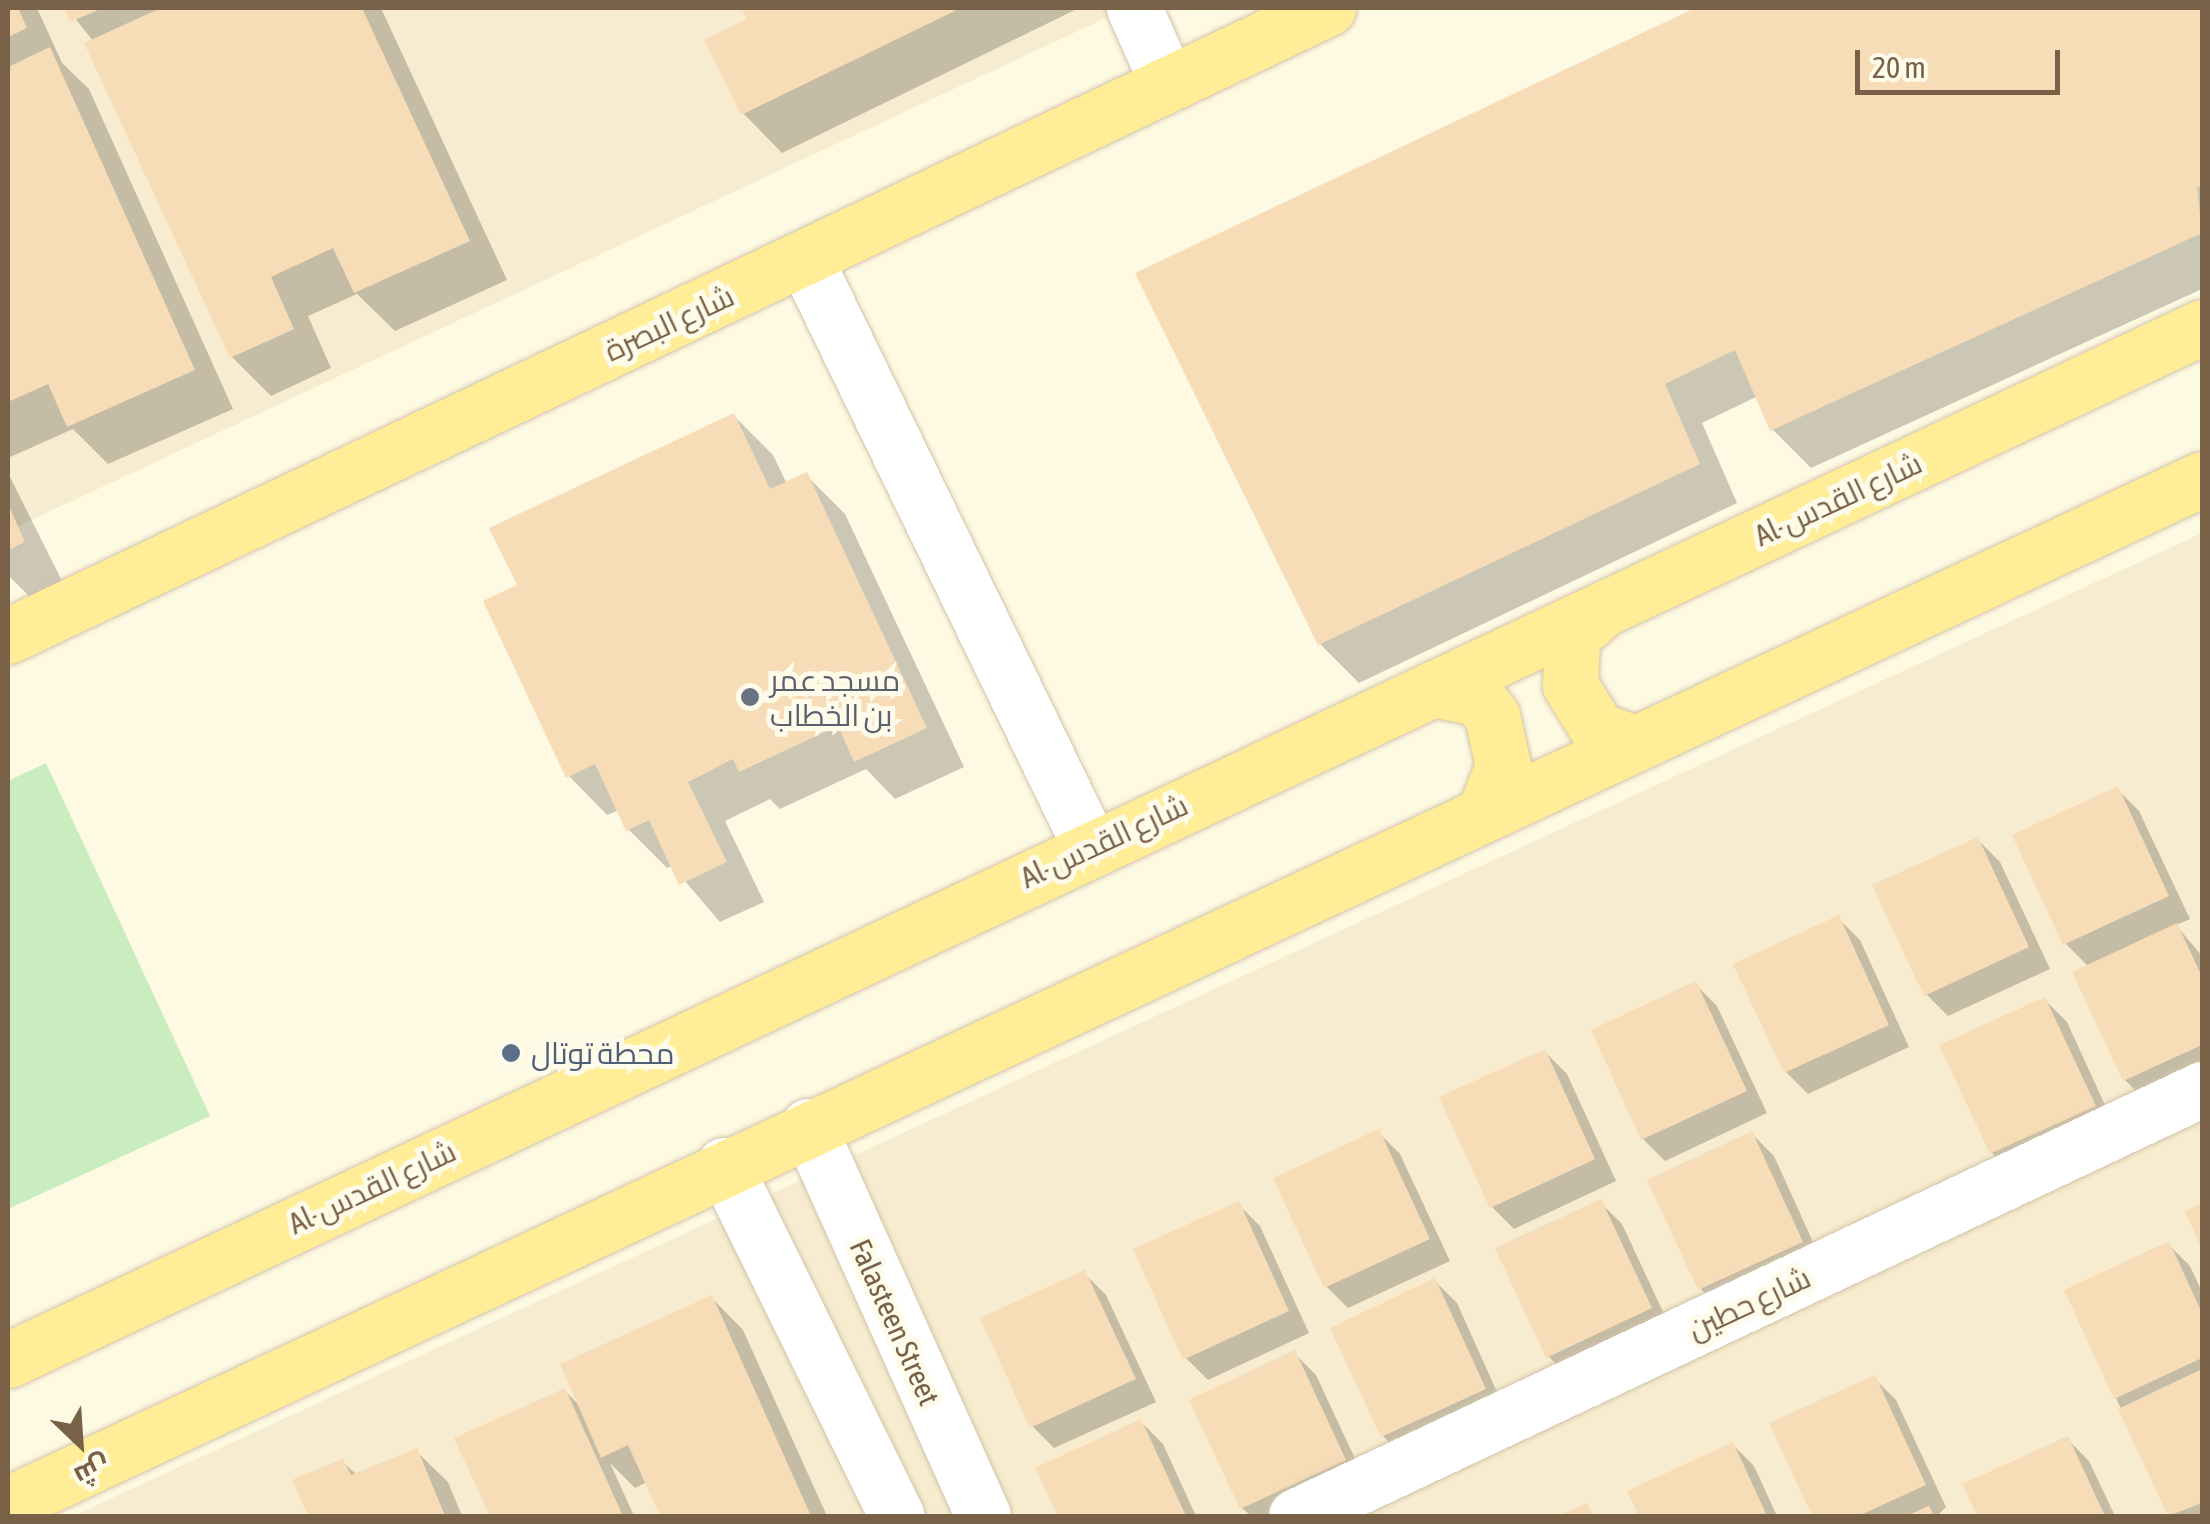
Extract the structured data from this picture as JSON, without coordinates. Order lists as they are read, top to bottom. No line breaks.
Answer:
{"streets":{"main road":["شارع البصرة","Al-شارع القدس"],"street":["شارع حطين","Falasteen Street"]},"places":["مسجد عمر بن الخطاب","محطة توتال"],"scale_bar":"20 m","north":"bottom right"}
